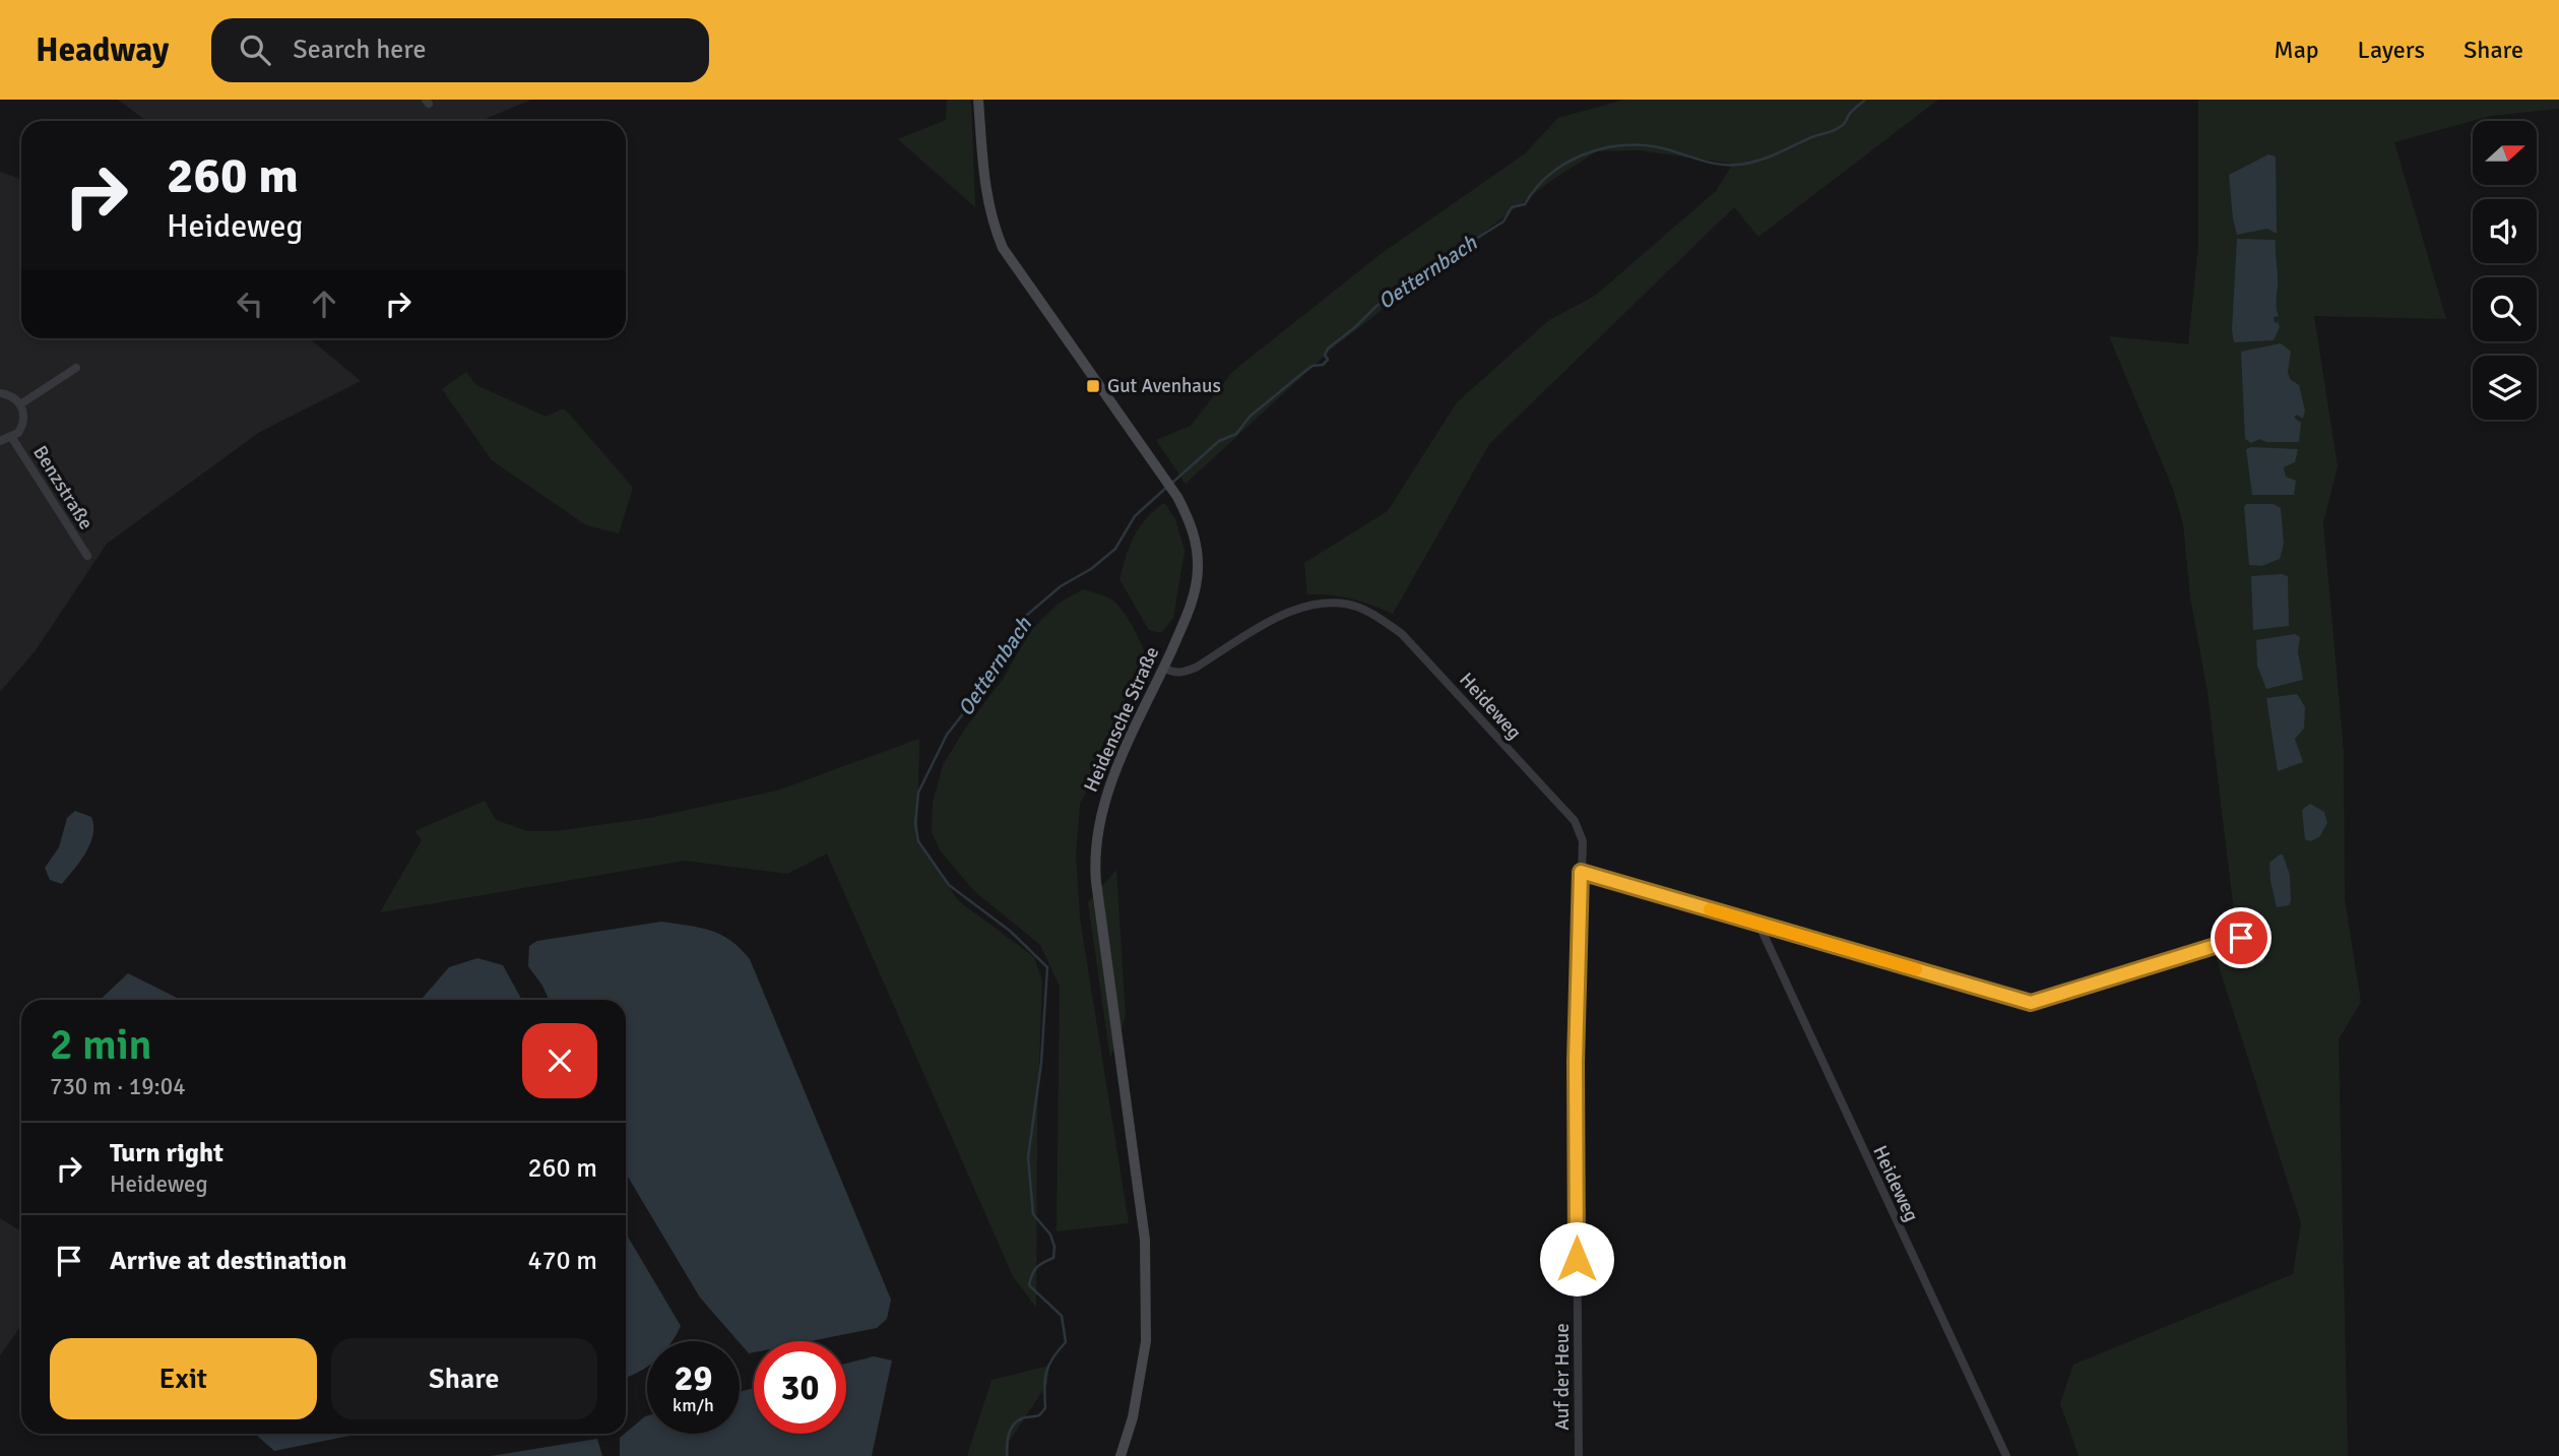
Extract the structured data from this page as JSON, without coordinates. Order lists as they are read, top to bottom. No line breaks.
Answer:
{"streets":{"main road":["Heidensche Straße"],"street":["Benzstraße","Heideweg","Auf der Heue"]},"crossings":[["Heideweg","Heidensche Straße"],["Heideweg","Auf der Heue"]],"water":["Oetternbach"],"places":{"transit":["Gut Avenhaus"]},"north":"right","page":{"header":"Headway","search":"Search here","nav":["Map","Layers","Share"],"turn":["260 m","Heideweg"],"heading":["2 min","730 m · 19:04"],"list":[{"name":"Turn right","note":"Heideweg","value":"260 m"},{"name":"Arrive at destination","value":"470 m"}],"buttons":["Exit","Share"],"speed":"29 km/h","limit":"30"}}
